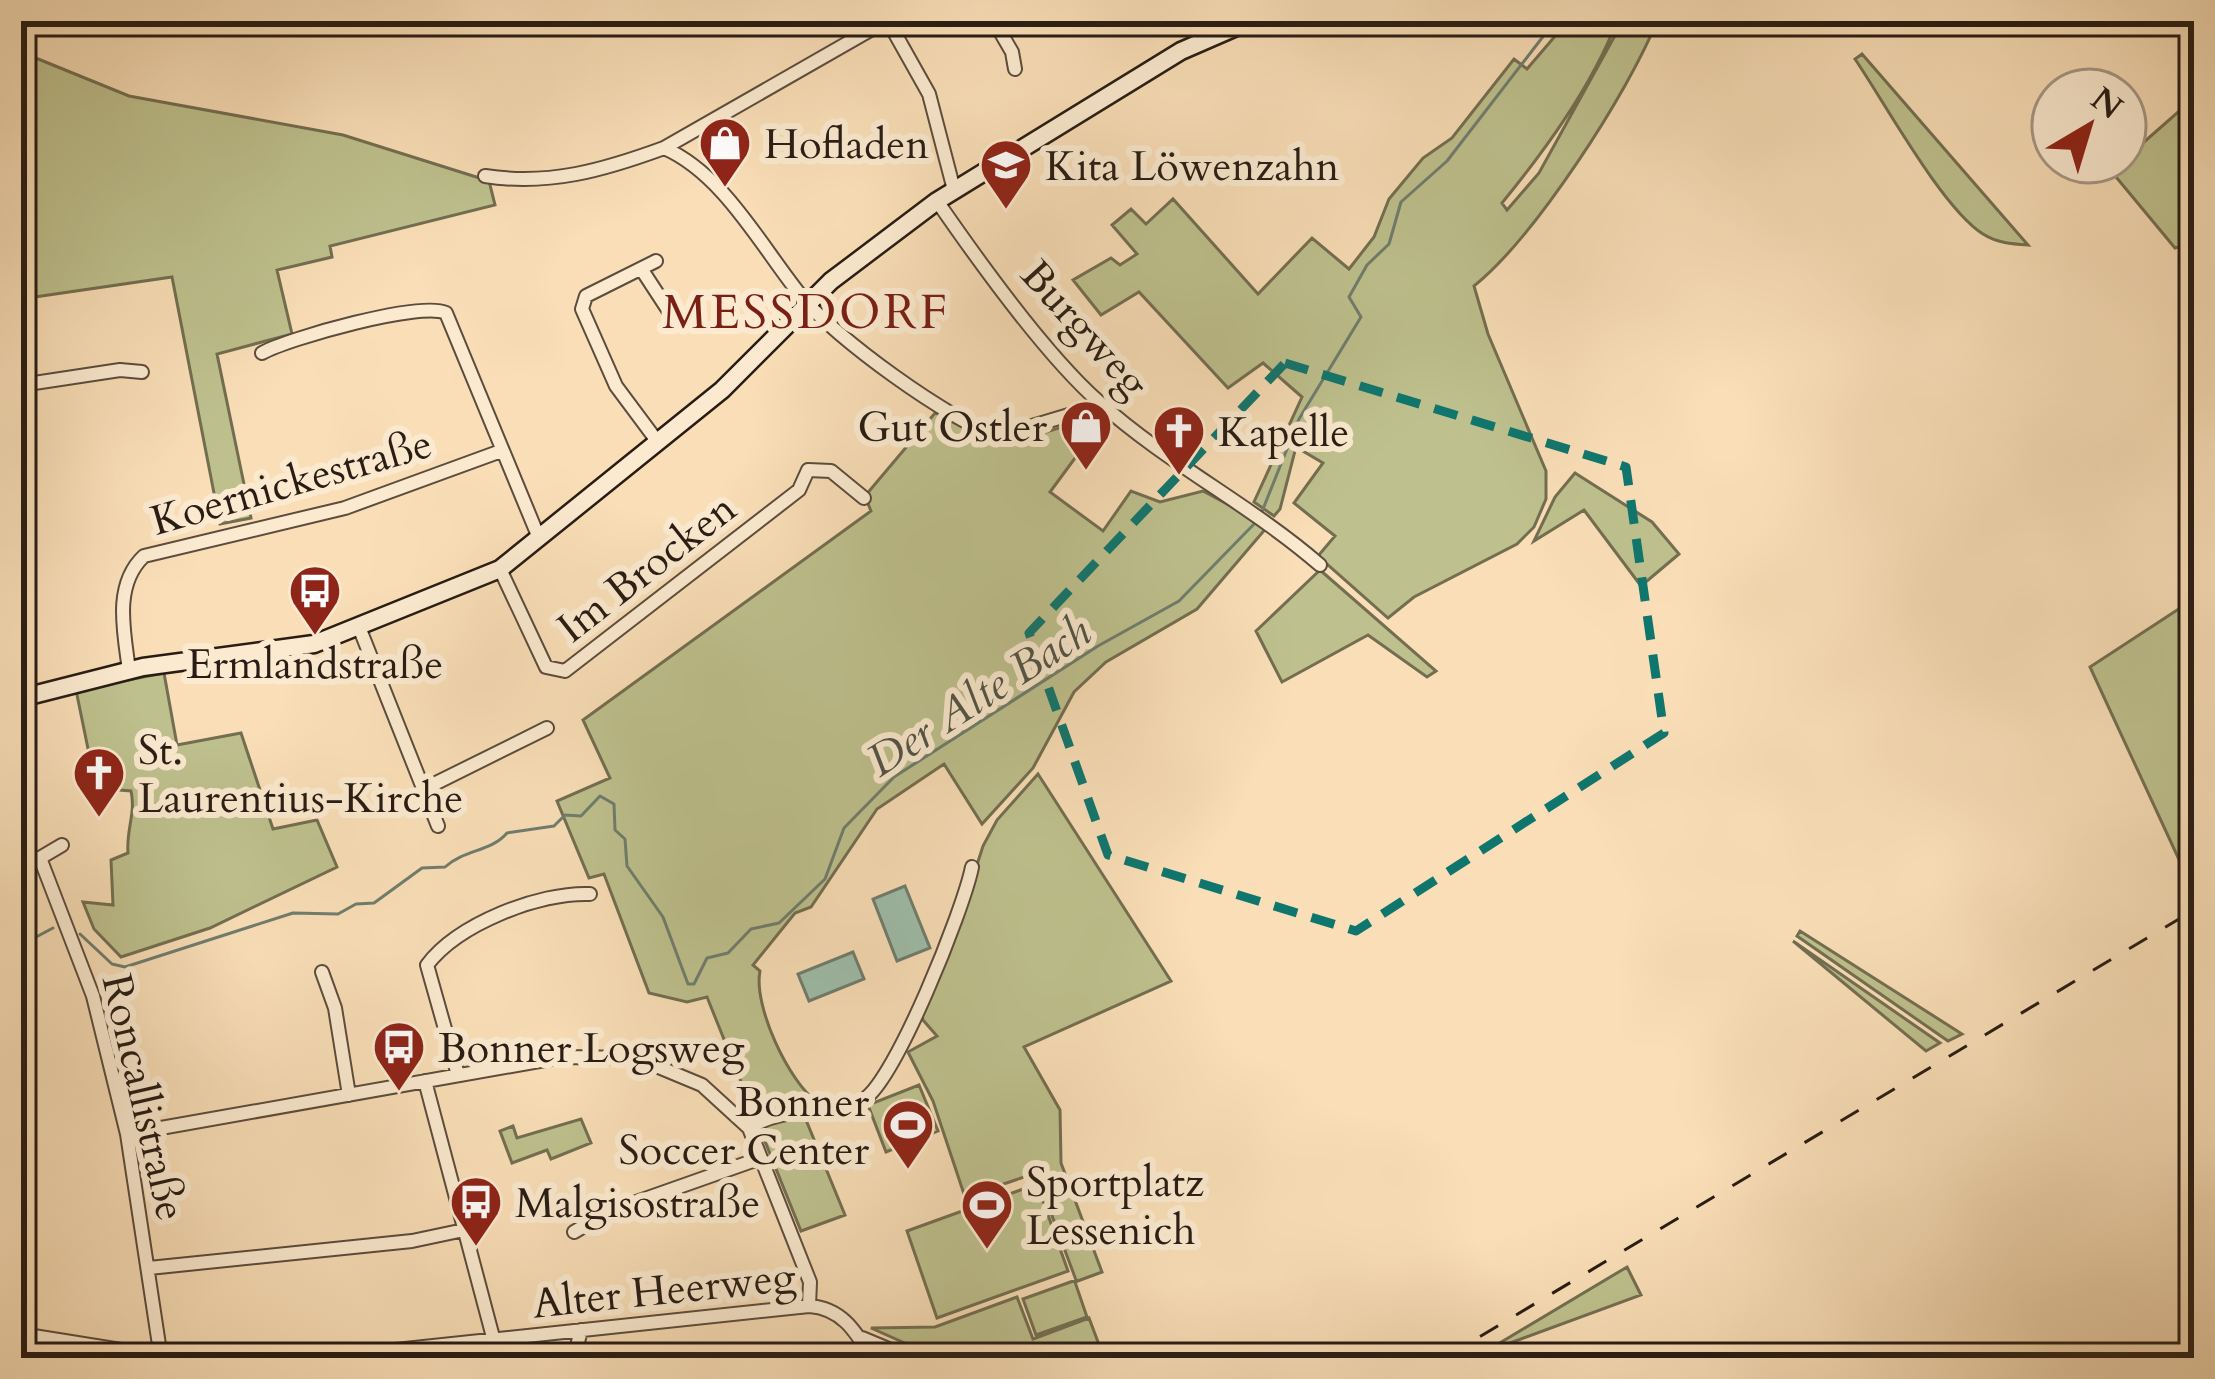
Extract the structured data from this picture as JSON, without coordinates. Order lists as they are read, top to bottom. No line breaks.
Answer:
{"streets":{"street":["Burgweg","Koernickestraße","Im Brocken","Roncallistraße","Alter Heerweg"]},"districts":["MESSDORF"],"water":["Der Alte Bach"],"places":{"shop":["Hofladen","Gut Ostler"],"school or university":["Kita Löwenzahn"],"church":["Kapelle","St. Laurentius-Kirche"],"bus stop":["Ermlandstraße","Bonner Logsweg","Malgisostraße"],"sports":["Bonner Soccer Center","Sportplatz Lessenich"]},"north":"top right"}
